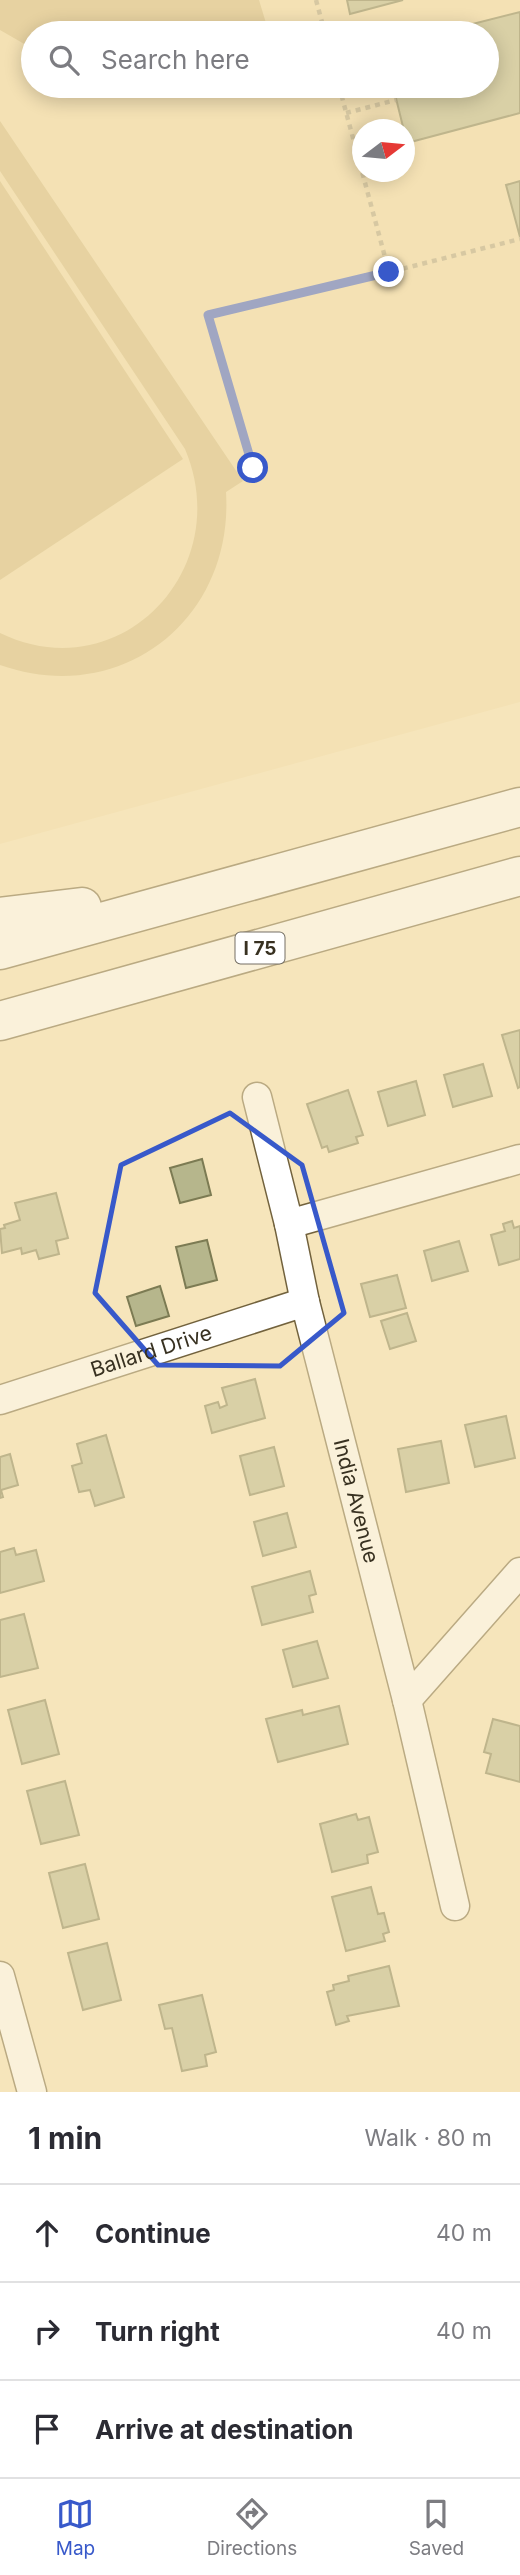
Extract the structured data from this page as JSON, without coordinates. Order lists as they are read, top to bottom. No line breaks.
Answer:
{"streets":{"highway":["I 75"],"street":["Ballard Drive","India Avenue"]},"crossings":[["Ballard Drive","India Avenue"]],"north":"right","page":{"search":"Search here","heading":["1 min","Walk · 80 m"],"list":[["Continue","40 m"],["Turn right","40 m"],"Arrive at destination"],"nav":["Map","Directions","Saved"]}}
